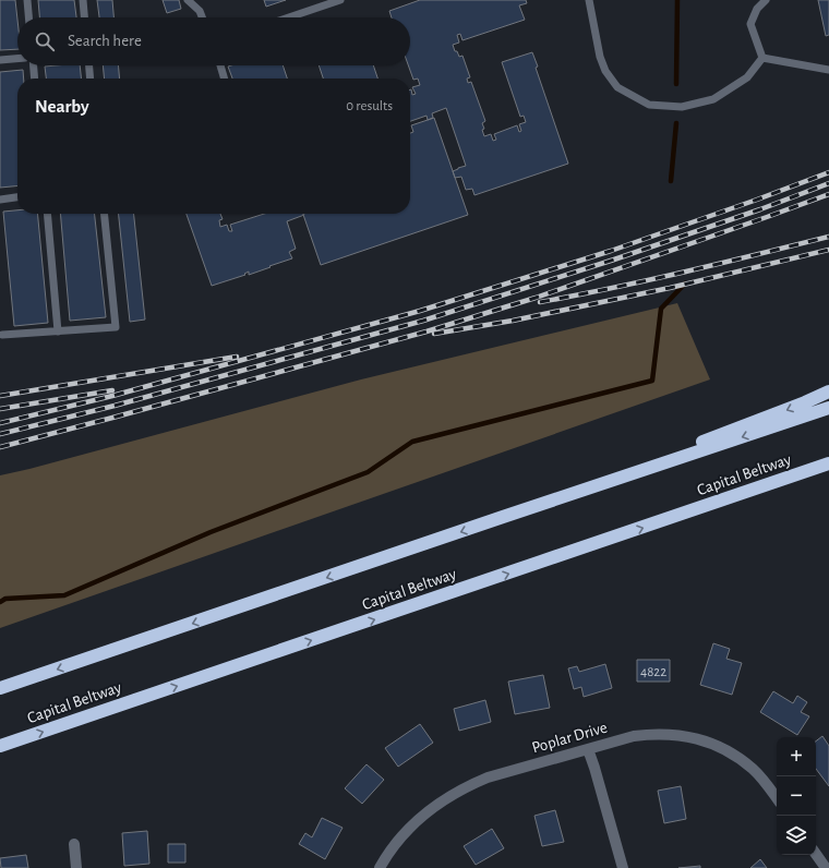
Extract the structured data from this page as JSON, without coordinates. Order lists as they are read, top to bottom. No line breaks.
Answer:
{"streets":{"highway":["Capital Beltway"],"street":["Poplar Drive"]},"house_numbers":["4822"],"page":{"search":"Search here","heading":["Nearby","0 results"],"map_buttons":["+","−"]}}
